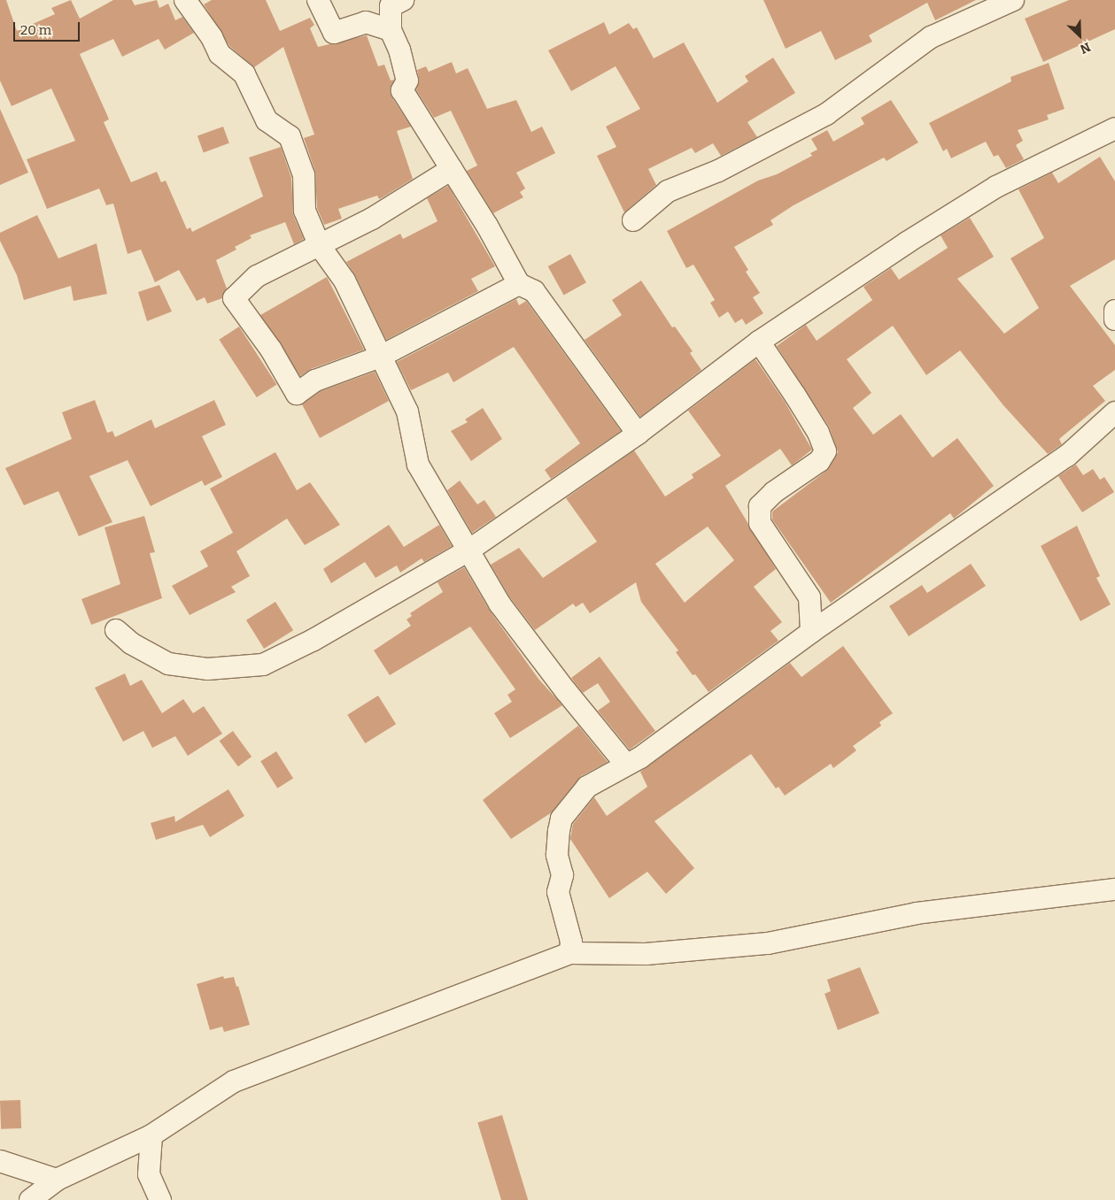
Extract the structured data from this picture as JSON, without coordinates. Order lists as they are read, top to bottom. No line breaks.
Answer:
{"scale_bar":"20 m","north":"bottom right"}
